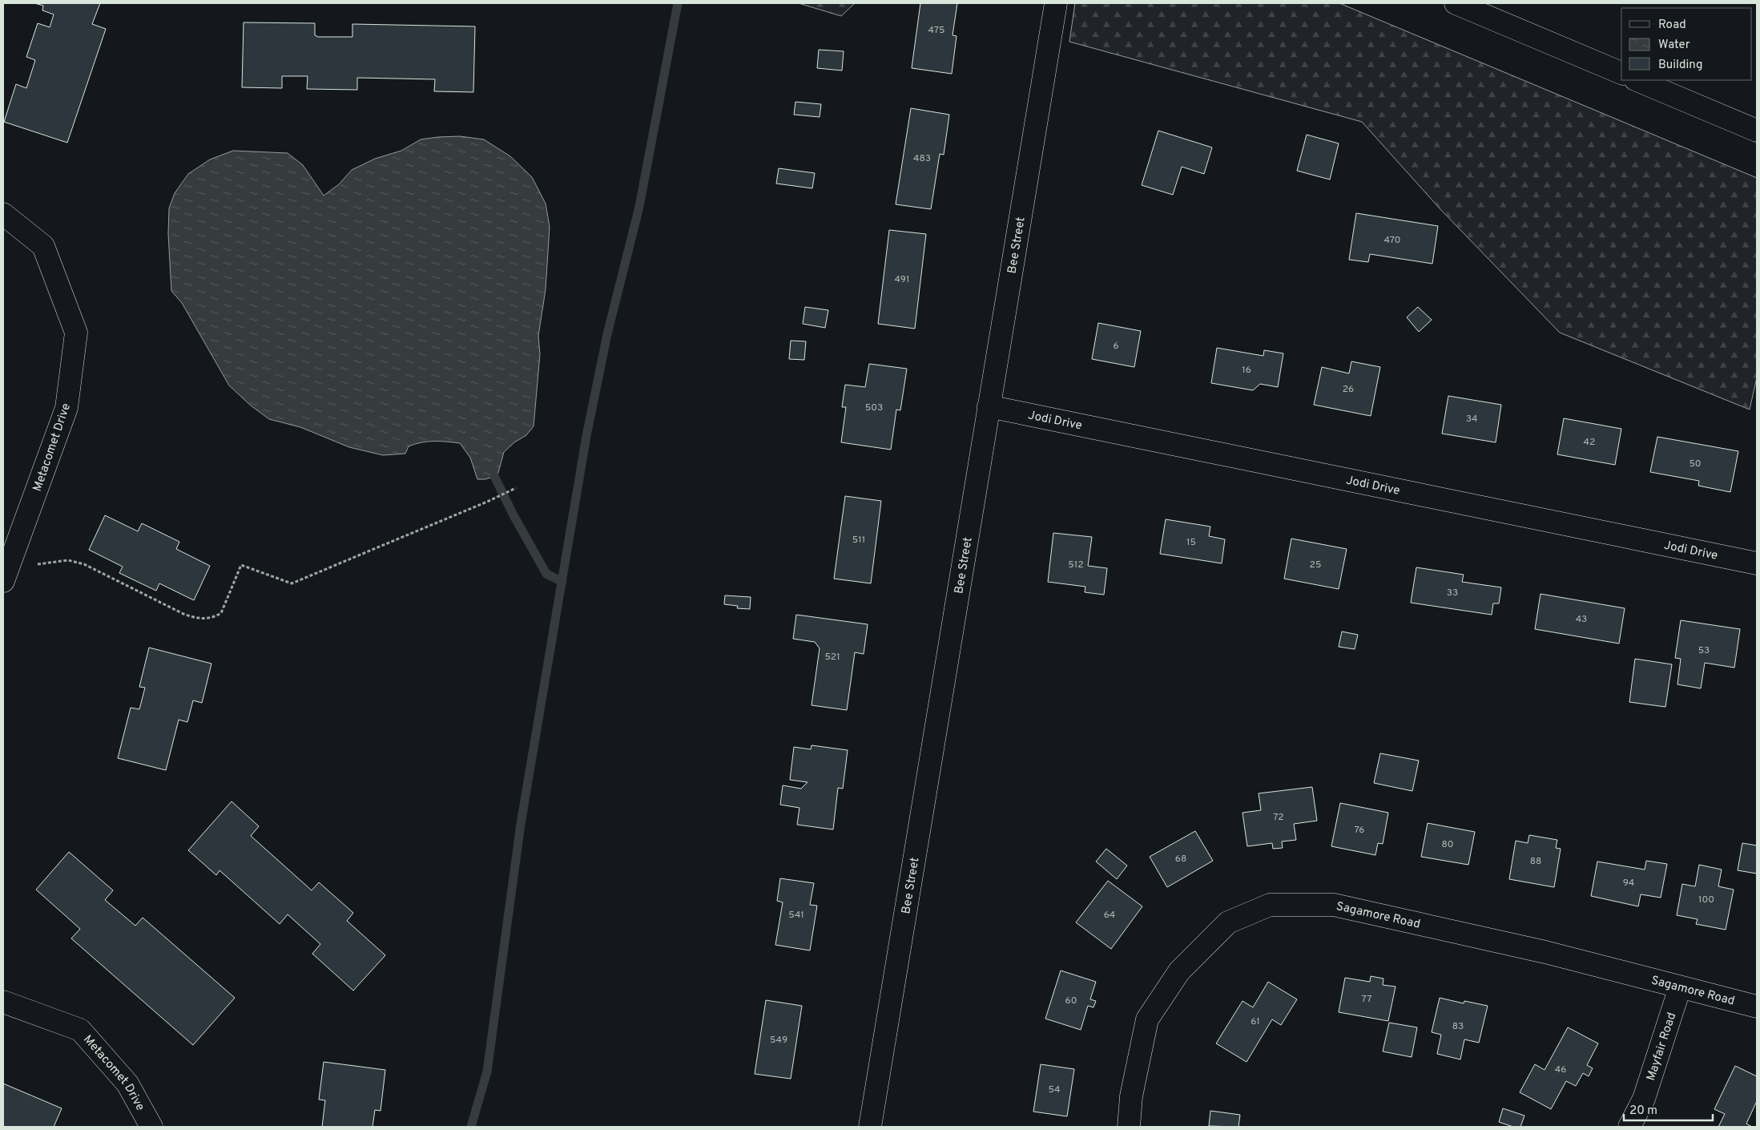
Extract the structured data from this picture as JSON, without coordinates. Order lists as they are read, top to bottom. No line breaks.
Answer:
{"streets":{"main road":["Bee Street","Jodi Drive","Metacomet Drive","Sagamore Road","Mayfair Road"]},"crossings":[["Bee Street","Jodi Drive"],["Sagamore Road","Mayfair Road"]],"house_numbers":["475","483","470","491","6","16","26","503","34","42","50","511","15","512","25","33","43","53","521","72","76","80","68","88","94","100","541","64","77","60","61","83","549","46","54"],"legend":["Road","Water","Building"],"scale_bar":"20 m"}
